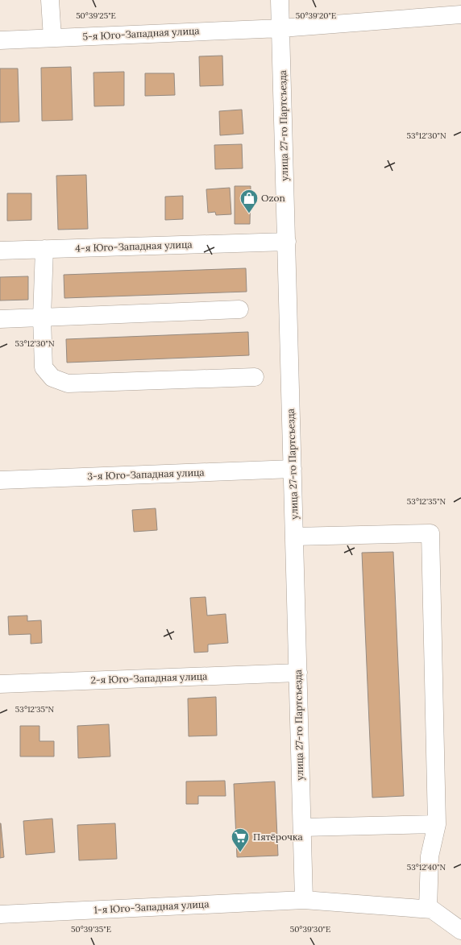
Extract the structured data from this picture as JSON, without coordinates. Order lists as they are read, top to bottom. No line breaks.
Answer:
{"streets":{"street":["5-я Юго-Западная улица","улица 27-го Партсъезда","4-я Юго-Западная улица","3-я Юго-Западная улица","2-я Юго-Западная улица","1-я Юго-Западная улица"]},"crossings":[["5-я Юго-Западная улица","улица 27-го Партсъезда"],["улица 27-го Партсъезда","4-я Юго-Западная улица"],["улица 27-го Партсъезда","3-я Юго-Западная улица"],["улица 27-го Партсъезда","2-я Юго-Западная улица"],["улица 27-го Партсъезда","1-я Юго-Западная улица"]],"places":{"shop":["Ozon"],"supermarket":["Пятёрочка"]},"coordinates":["50°39'25\"E","50°39'20\"E","53°12'30\"N","53°12'35\"N","53°12'40\"N","50°39'35\"E","50°39'30\"E"]}
